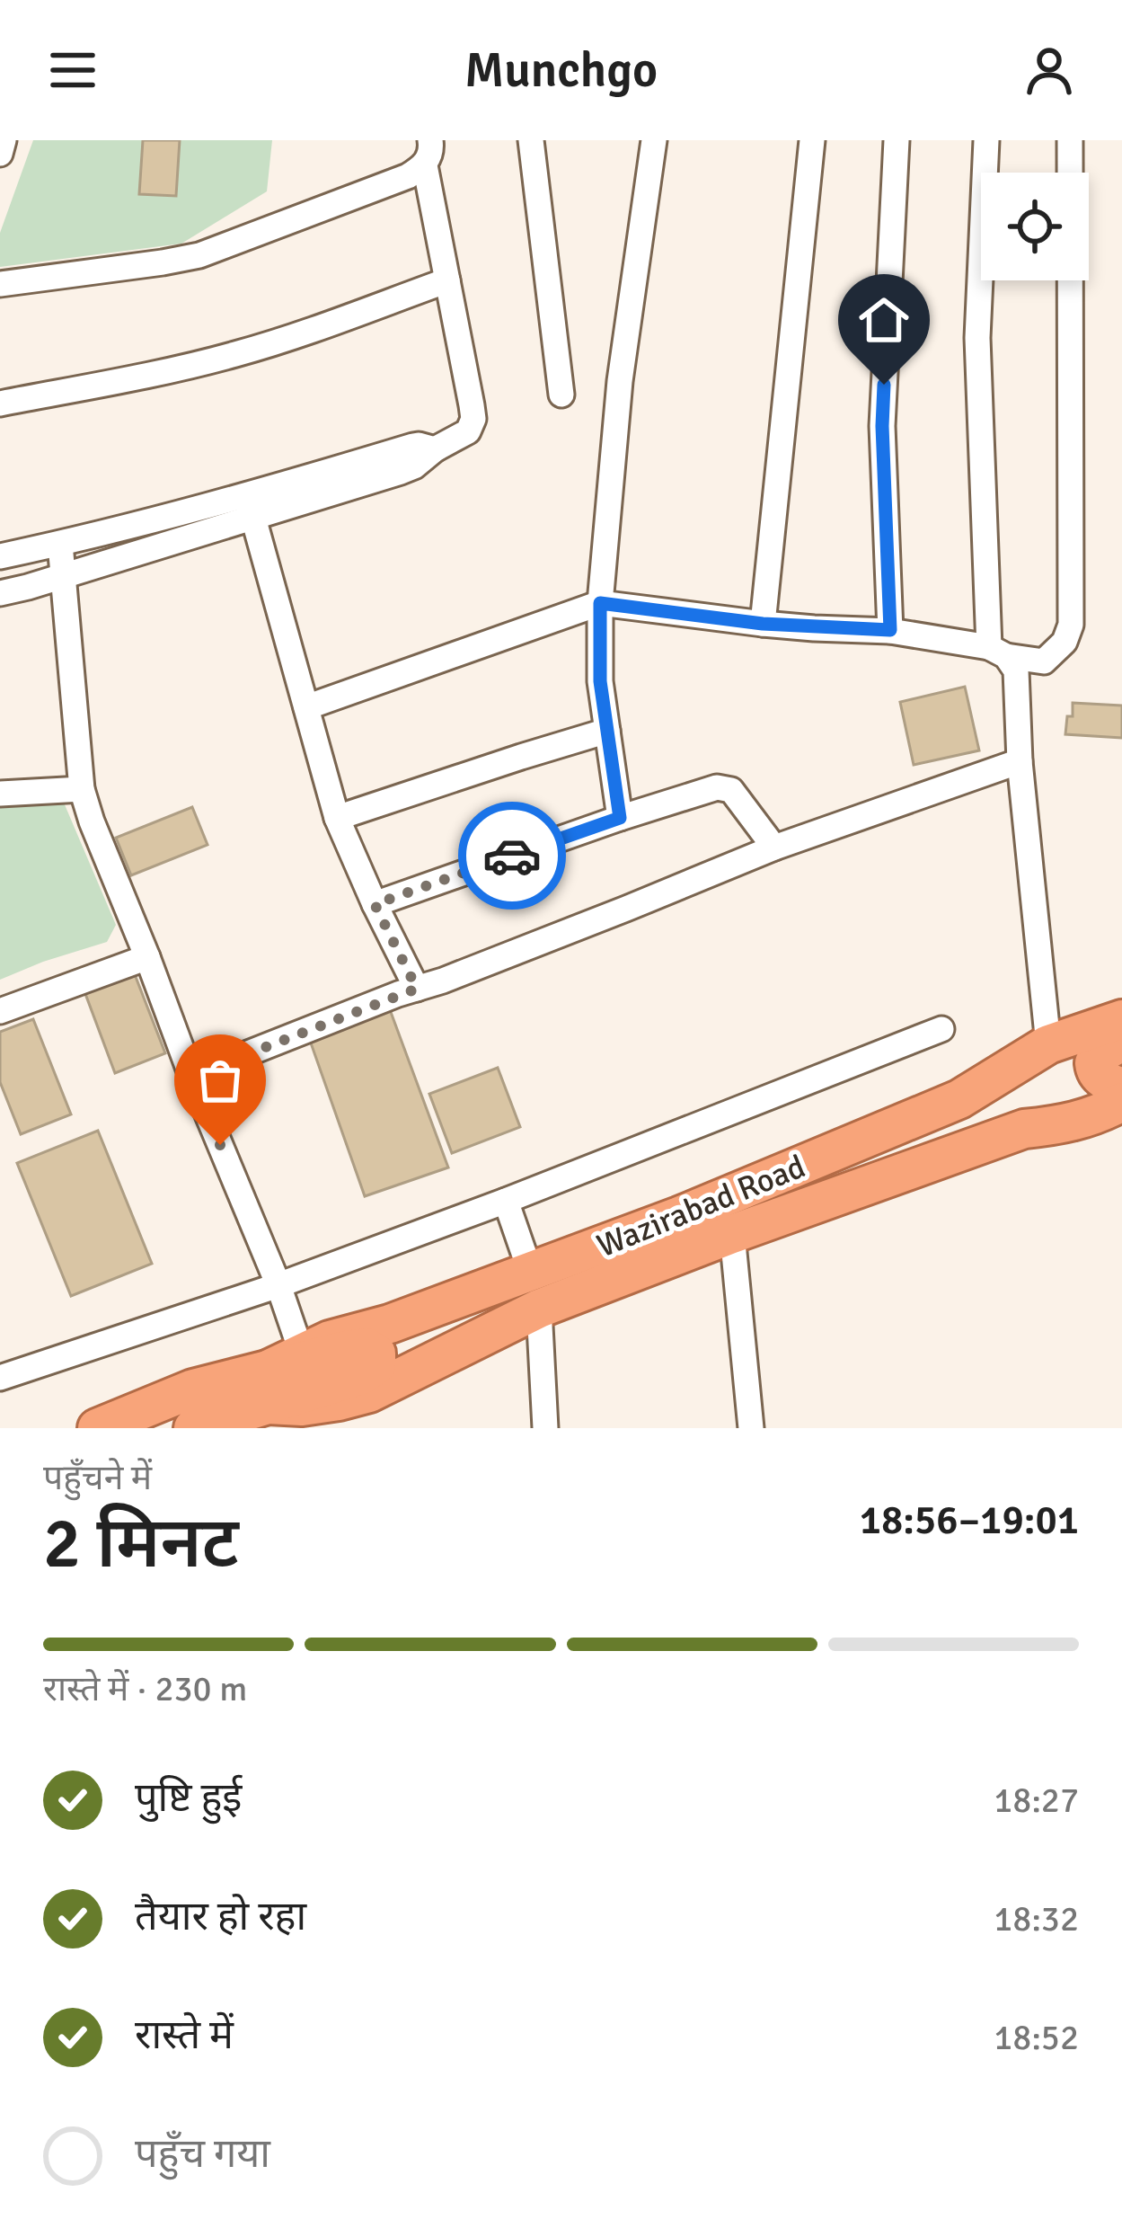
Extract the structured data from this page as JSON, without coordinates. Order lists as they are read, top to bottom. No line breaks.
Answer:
{"streets":{"highway":["Wazirabad Road"]},"page":{"header":"Munchgo","heading":["2 मिनट","पहुँचने में","18:56–19:01"],"bar":"रास्ते में · 230 m","list":[["पुष्टि हुई","18:27"],["तैयार हो रहा","18:32"],["रास्ते में","18:52"],"पहुँच गया"]}}
